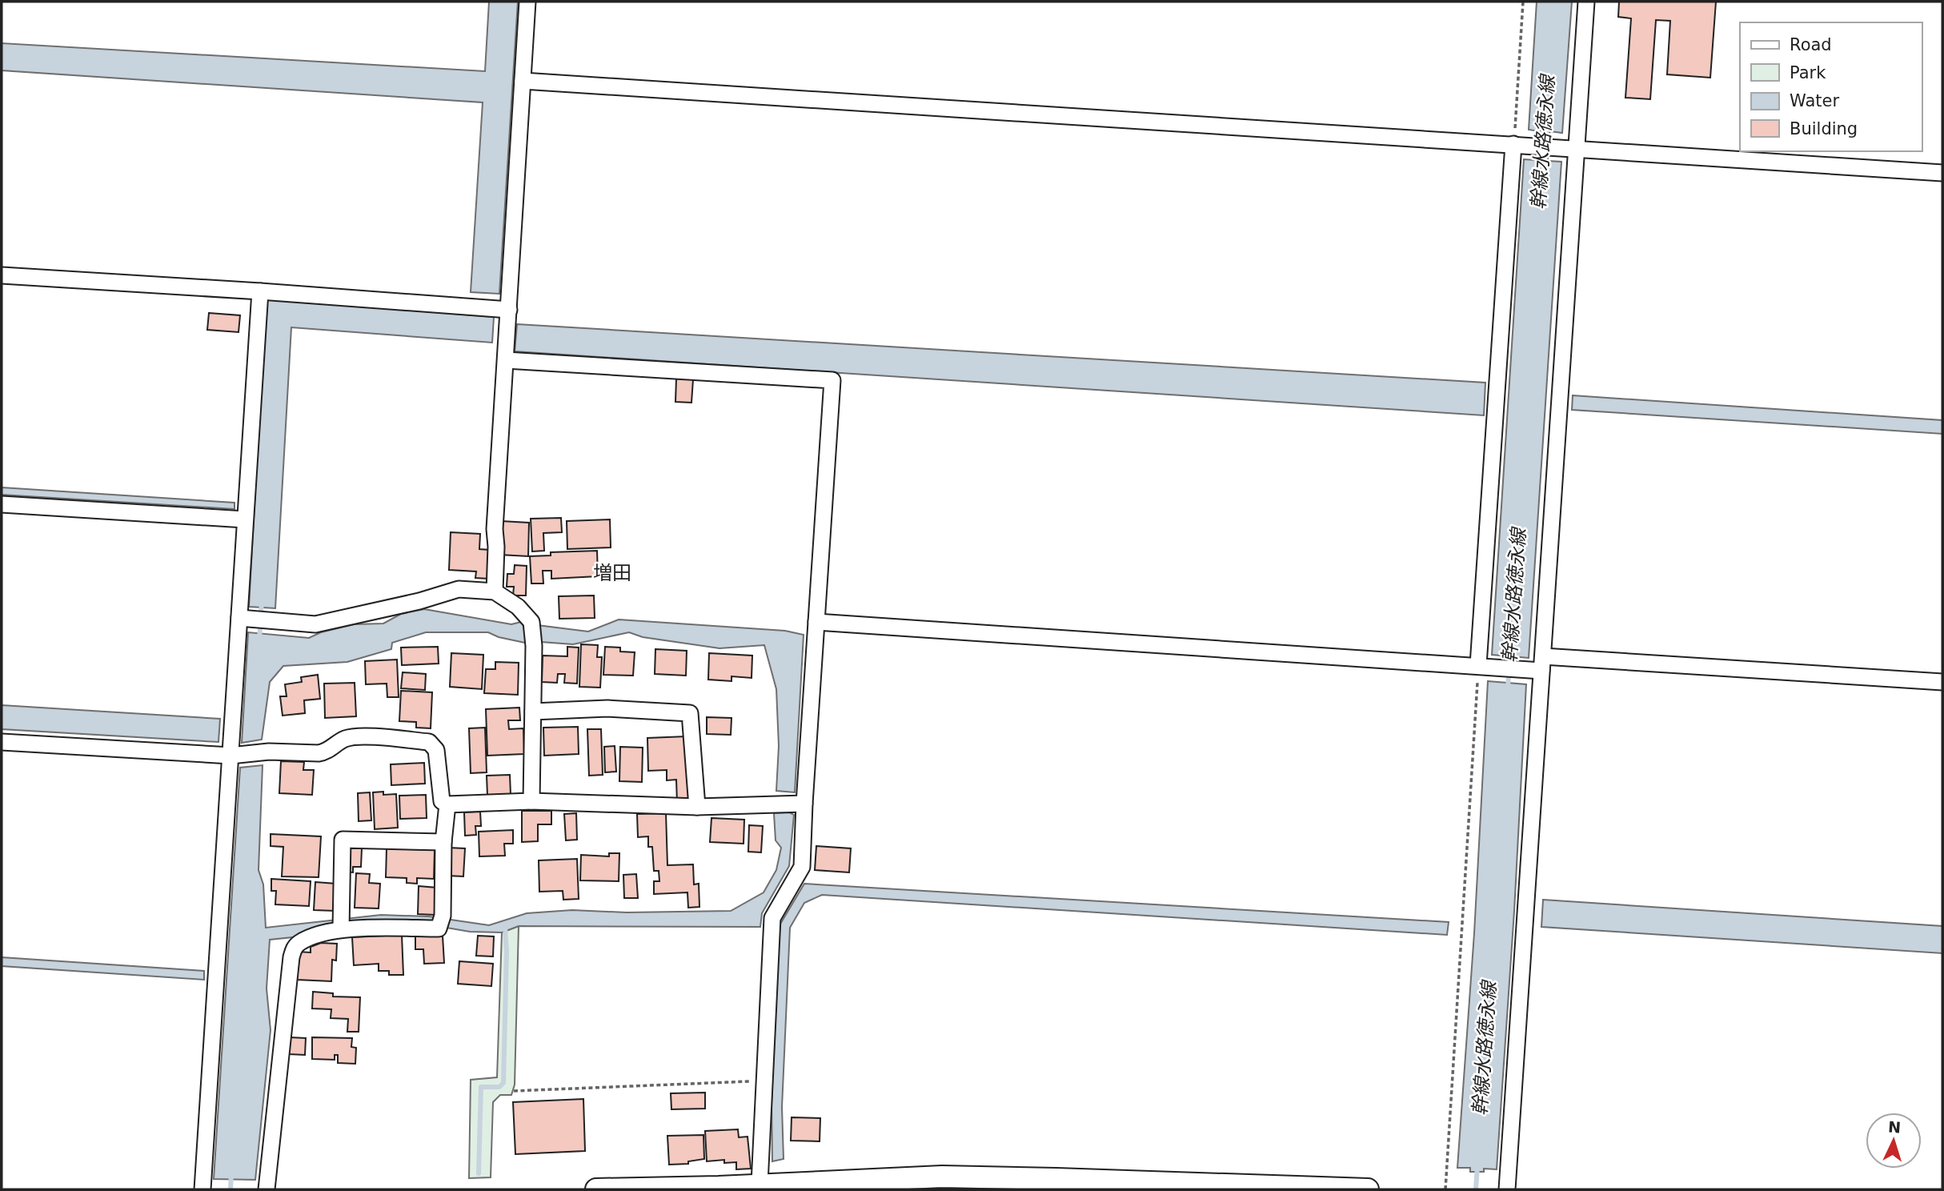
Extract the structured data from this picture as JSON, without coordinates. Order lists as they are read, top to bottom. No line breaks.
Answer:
{"districts":["増田"],"water":["幹線水路徳永線"],"legend":["Road","Park","Water","Building"],"north":"top"}
